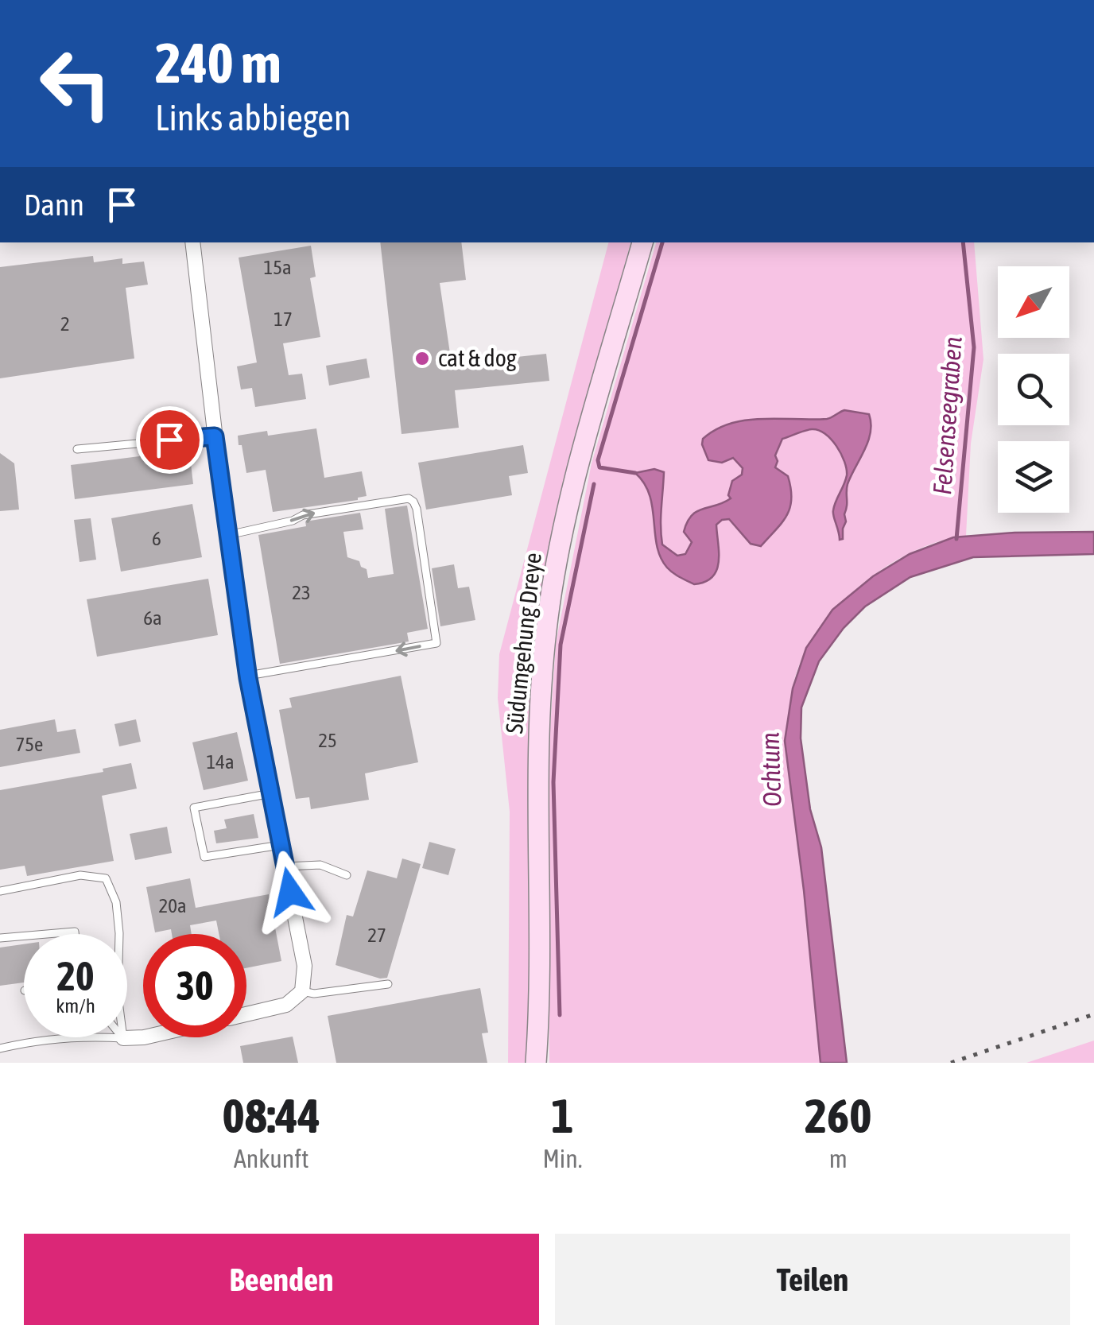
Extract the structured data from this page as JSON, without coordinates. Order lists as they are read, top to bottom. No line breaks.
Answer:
{"streets":{"main road":["Südumgehung Dreye"]},"water":["Felsenseegraben","Ochtum"],"places":["cat & dog"],"house_numbers":["15a","17","2","6","23","6a","25","75e","14a","20a","27"],"north":"bottom left","page":{"turn":["240 m","Links abbiegen"],"then":"Dann","speed":"20 km/h","limit":"30","eta":["08:44","Ankunft","1","Min.","260","m"],"buttons":["Beenden","Teilen"]}}
